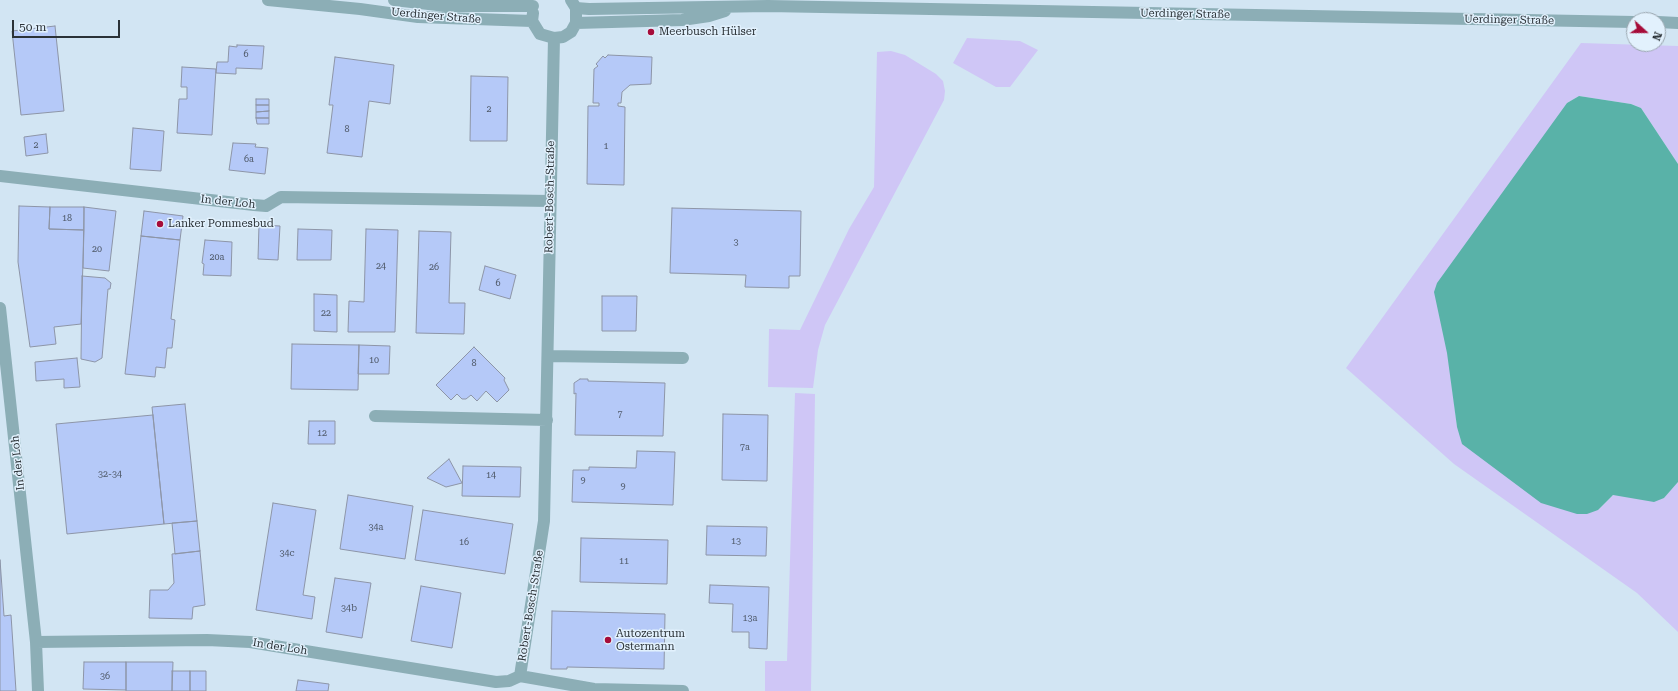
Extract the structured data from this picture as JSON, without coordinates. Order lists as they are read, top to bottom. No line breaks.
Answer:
{"streets":{"street":["Uerdinger Straße","Robert-Bosch-Straße","In der Loh"]},"crossings":[["Robert-Bosch-Straße","In der Loh"]],"places":["Meerbusch Hülser","Lanker Pommesbud","Autozentrum Ostermann"],"house_numbers":["6","2","8","2","1","6a","18","3","20","20a","24","26","6","22","10","8","7","12","7a","32-34","14","9","9","34a","13","16","34c","11","34b","13a","36"],"scale_bar":"50 m","north":"right"}
